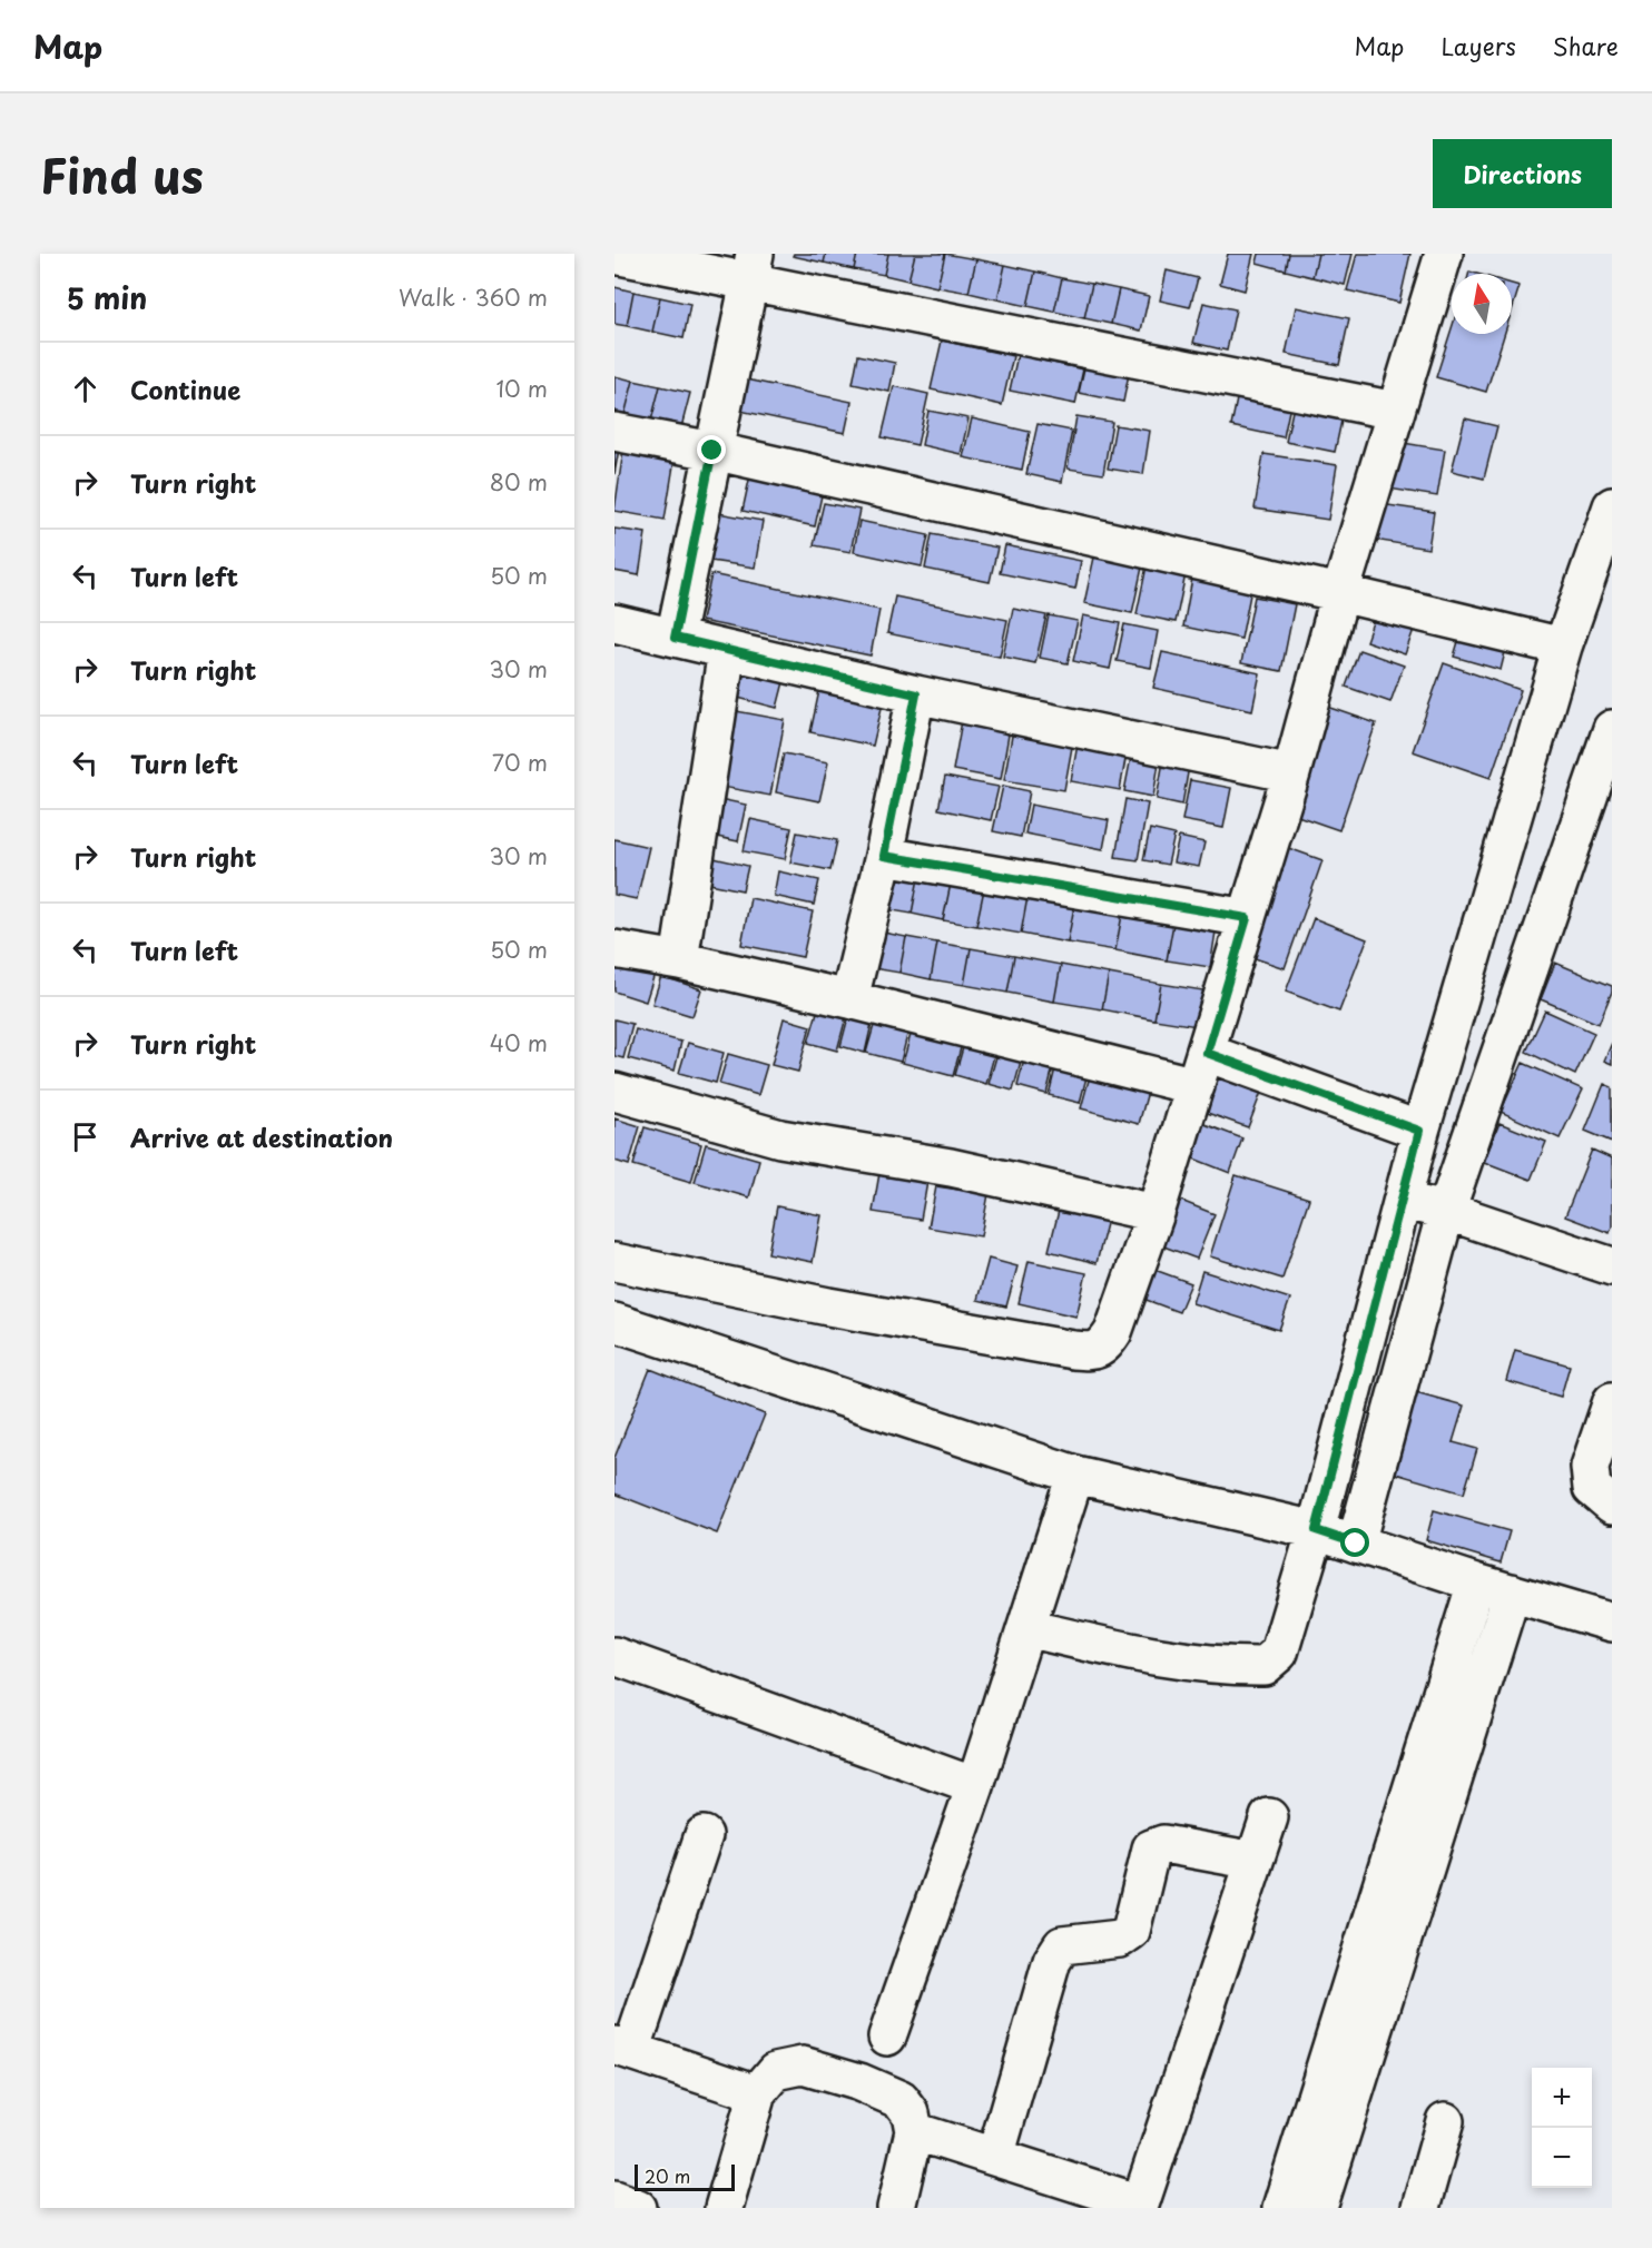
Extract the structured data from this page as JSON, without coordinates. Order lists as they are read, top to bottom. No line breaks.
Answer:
{"scale_bar":"20 m","north":"top","page":{"header":"Map","nav":["Map","Layers","Share"],"title":"Find us","buttons":"Directions","heading":["5 min","Walk · 360 m"],"list":[["Continue","10 m"],["Turn right","80 m"],["Turn left","50 m"],["Turn right","30 m"],["Turn left","70 m"],["Turn right","30 m"],["Turn left","50 m"],["Turn right","40 m"],"Arrive at destination"],"map_buttons":["+","−"],"scale":"20 m"}}
